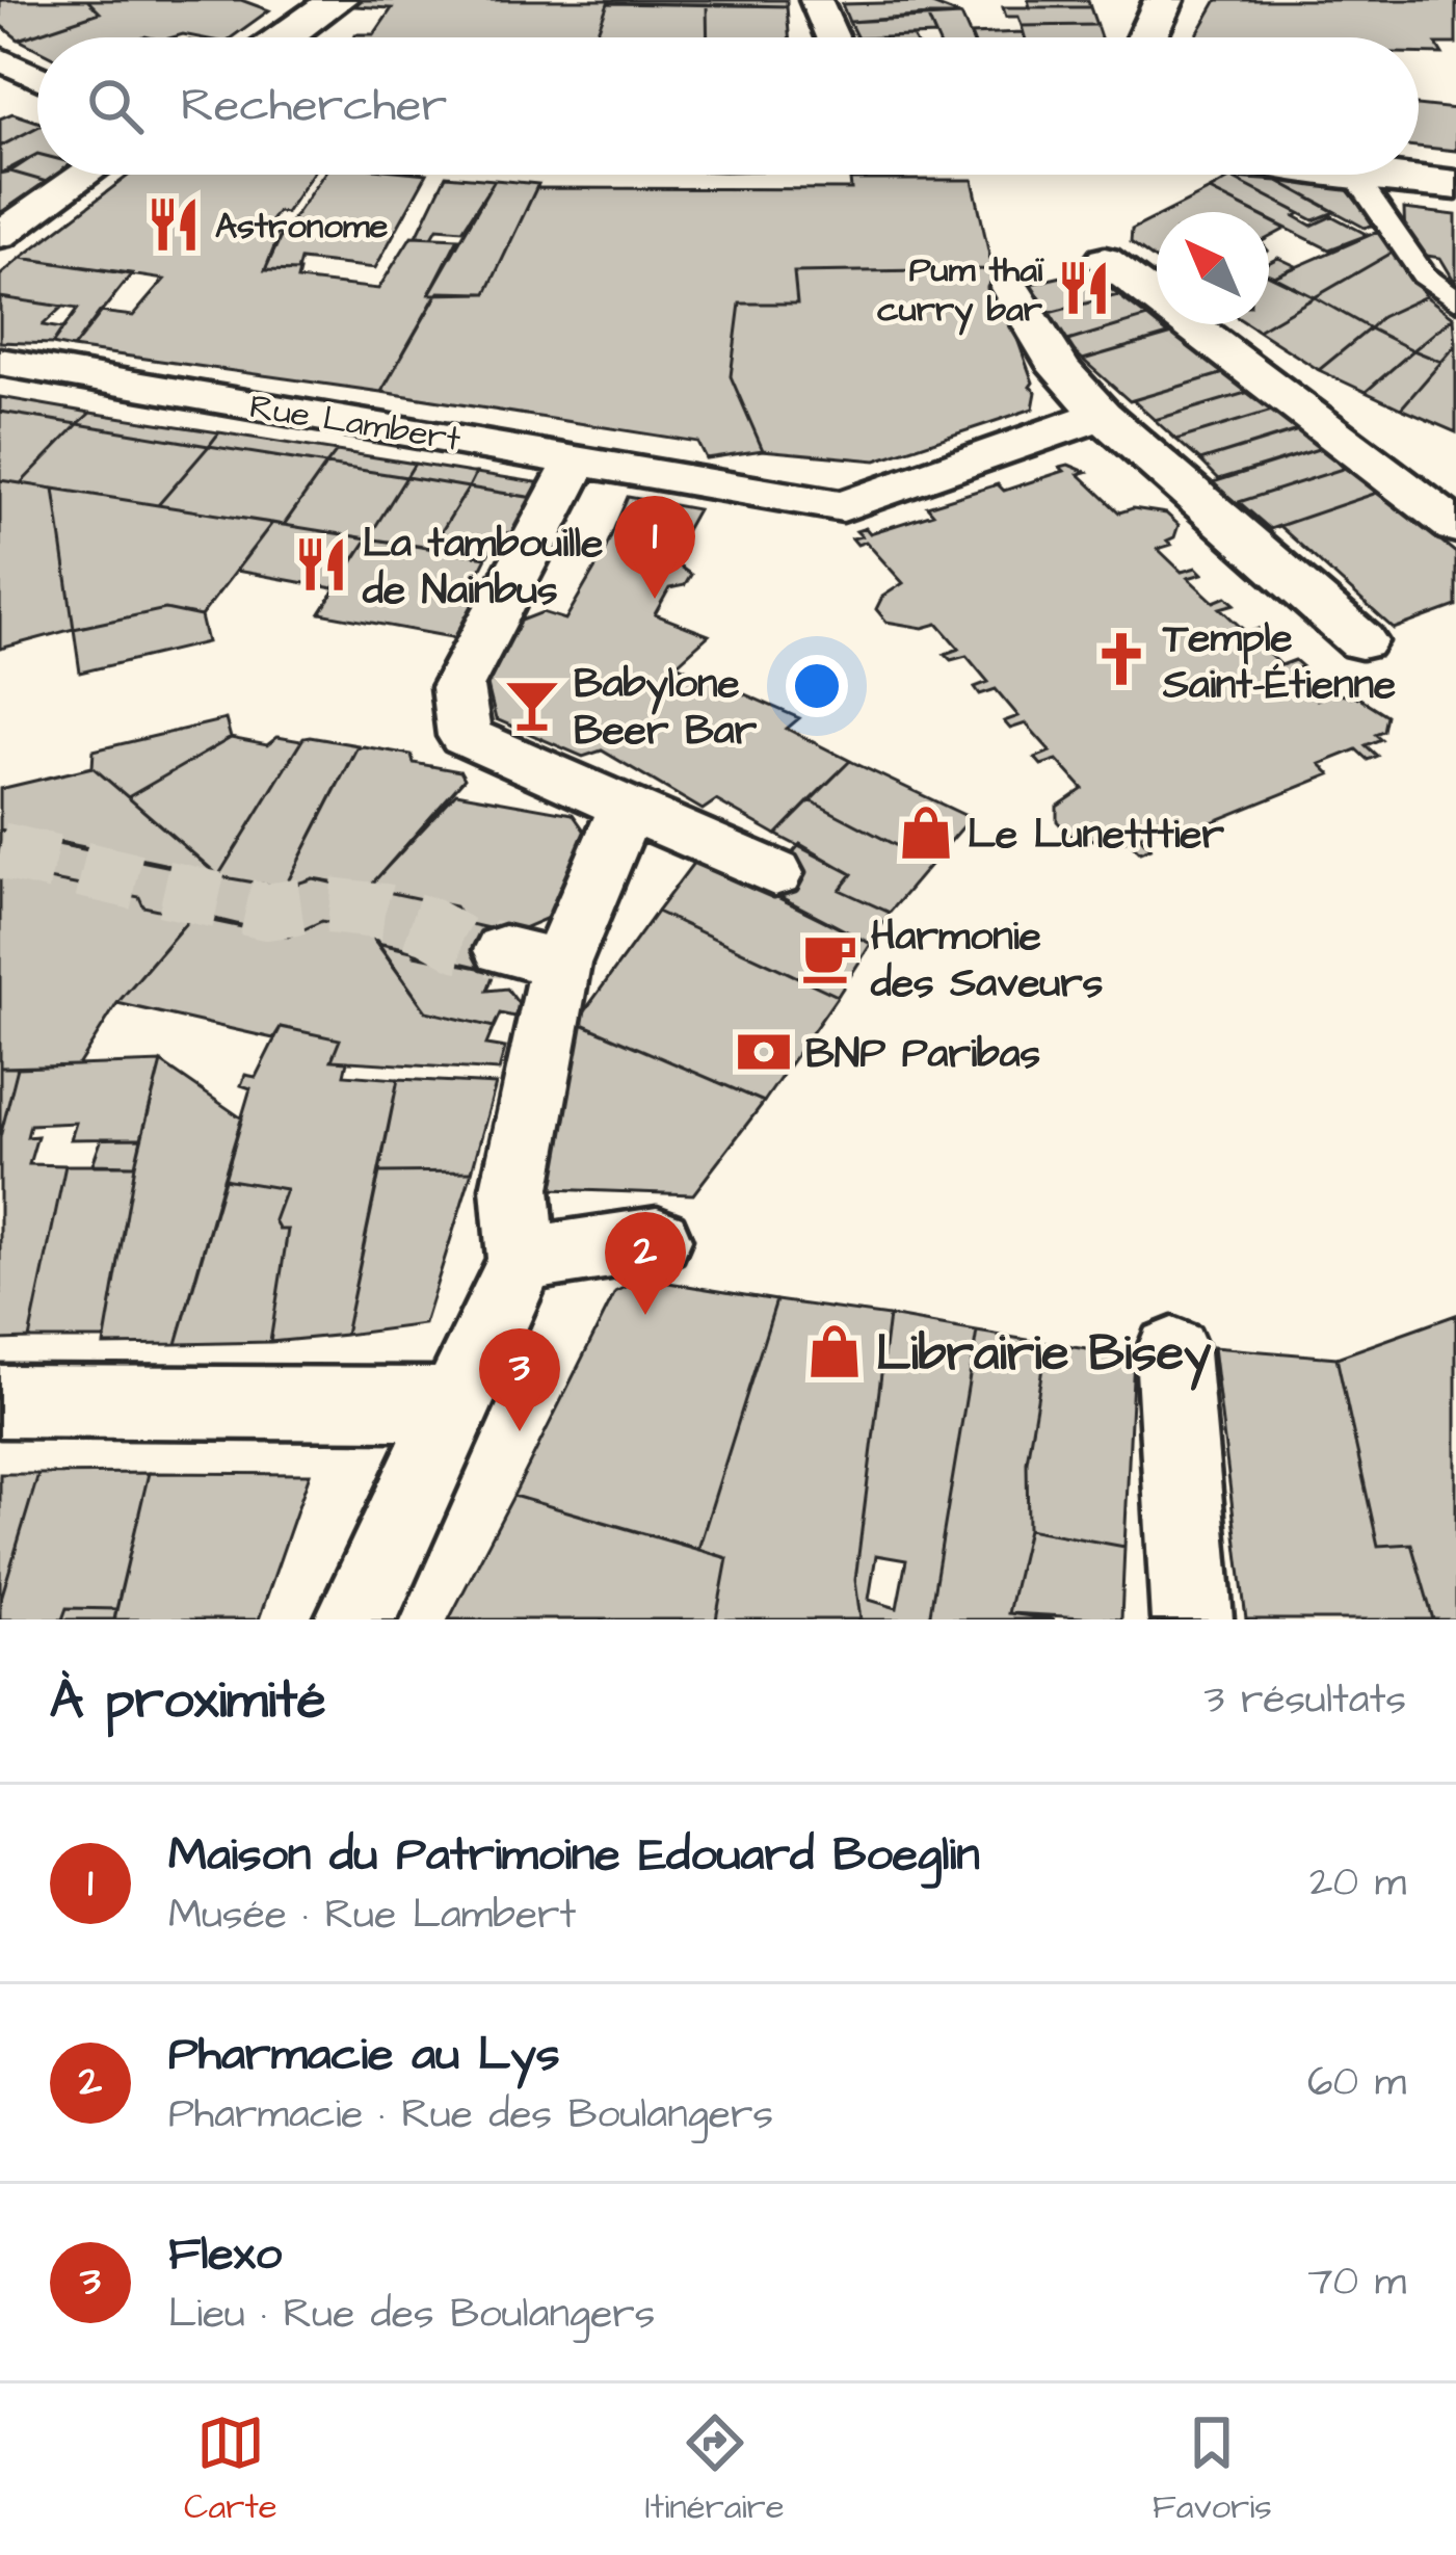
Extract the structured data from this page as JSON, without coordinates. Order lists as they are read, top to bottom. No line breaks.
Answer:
{"streets":{"street":["Rue Lambert"]},"places":{"restaurant":["Astronome","Pum thaï curry bar","La tambouille de Nainbus"],"church":["Temple Saint-Étienne"],"bar":["Babylone Beer Bar"],"shop":["Le Lunetttier","Librairie Bisey"],"cafe":["Harmonie des Saveurs"],"bank":["BNP Paribas"]},"north":"top left","page":{"search":"Rechercher","pins":["1","2","3"],"heading":["À proximité","3 résultats"],"list":[{"mark":"1","name":"Maison du Patrimoine Edouard Boeglin","note":"Musée · Rue Lambert","value":"20 m"},{"mark":"2","name":"Pharmacie au Lys","note":"Pharmacie · Rue des Boulangers","value":"60 m"},{"mark":"3","name":"Flexo","note":"Lieu · Rue des Boulangers","value":"70 m"}],"nav":["Carte","Itinéraire","Favoris"]}}
